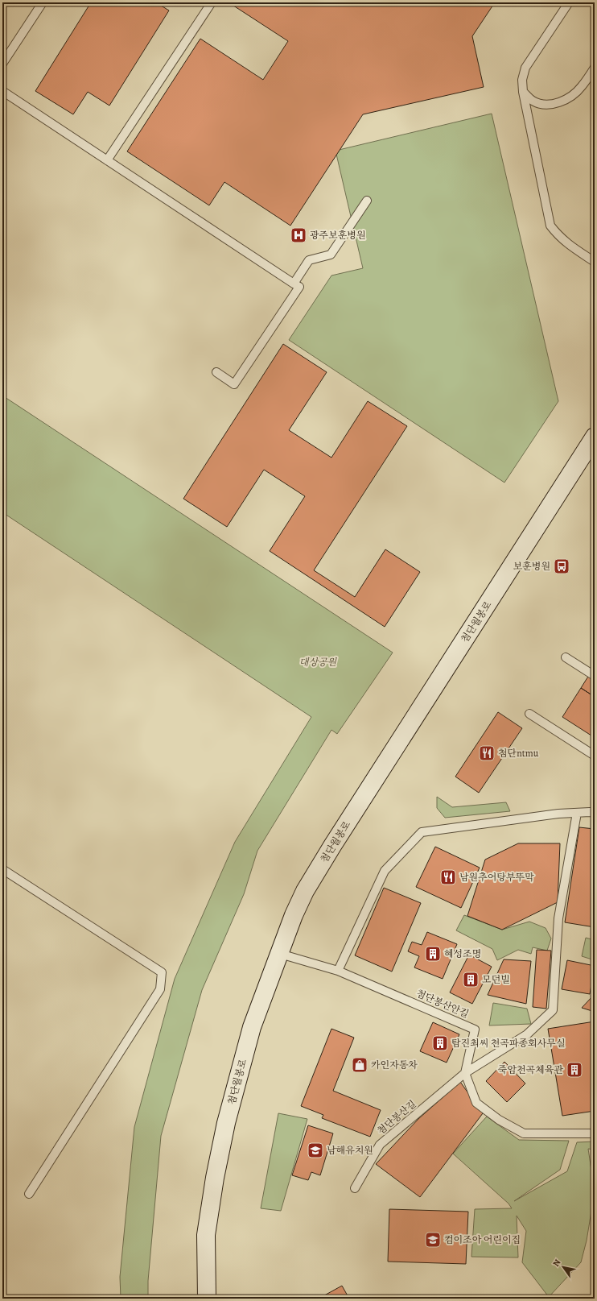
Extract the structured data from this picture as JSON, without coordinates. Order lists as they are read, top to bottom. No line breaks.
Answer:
{"streets":{"street":["첨단월봉로"],"lane":["첨단봉산안길","첨단봉산길"]},"crossings":[["첨단월봉로","첨단봉산안길"],["첨단봉산안길","첨단봉산길"]],"parks":["대상공원"],"places":{"hospital":["광주보훈병원"],"bus stop":["보훈병원"],"restaurant":["첨단ntmu","남원추어탕부뚜막"],"building":["혜성조명","모던빌","탐진최씨 천곡파종회사무실","죽암천곡체육관"],"shop":["카인자동차"],"school or university":["남해유치원","컴이조아 어린이집"]},"north":"top left"}
